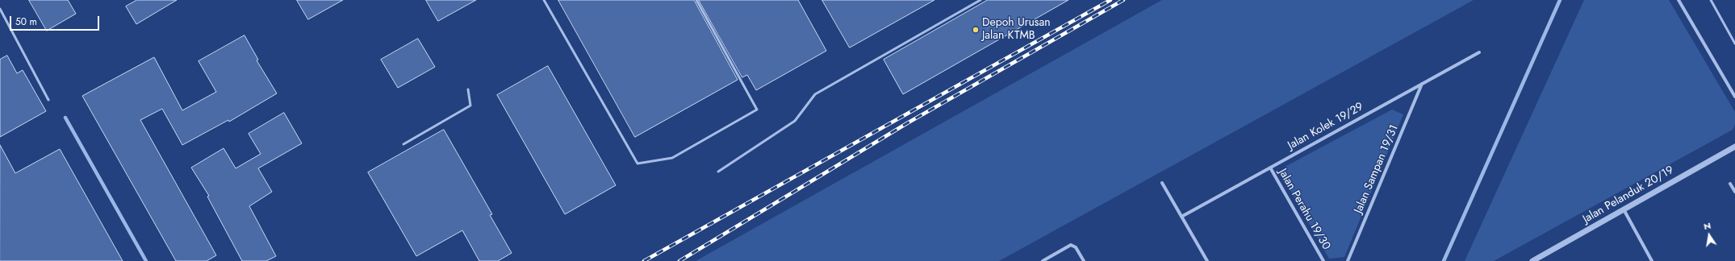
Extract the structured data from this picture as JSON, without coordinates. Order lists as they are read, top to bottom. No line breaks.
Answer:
{"streets":{"street":["Jalan Kolek 19/29","Jalan Sampan 19/31","Jalan Pelanduk 20/19","Jalan Perahu 19/30"]},"crossings":[["Jalan Kolek 19/29","Jalan Sampan 19/31"],["Jalan Kolek 19/29","Jalan Perahu 19/30"]],"places":["Depoh Urusan Jalan KTMB"],"scale_bar":"50 m","north":"top"}
